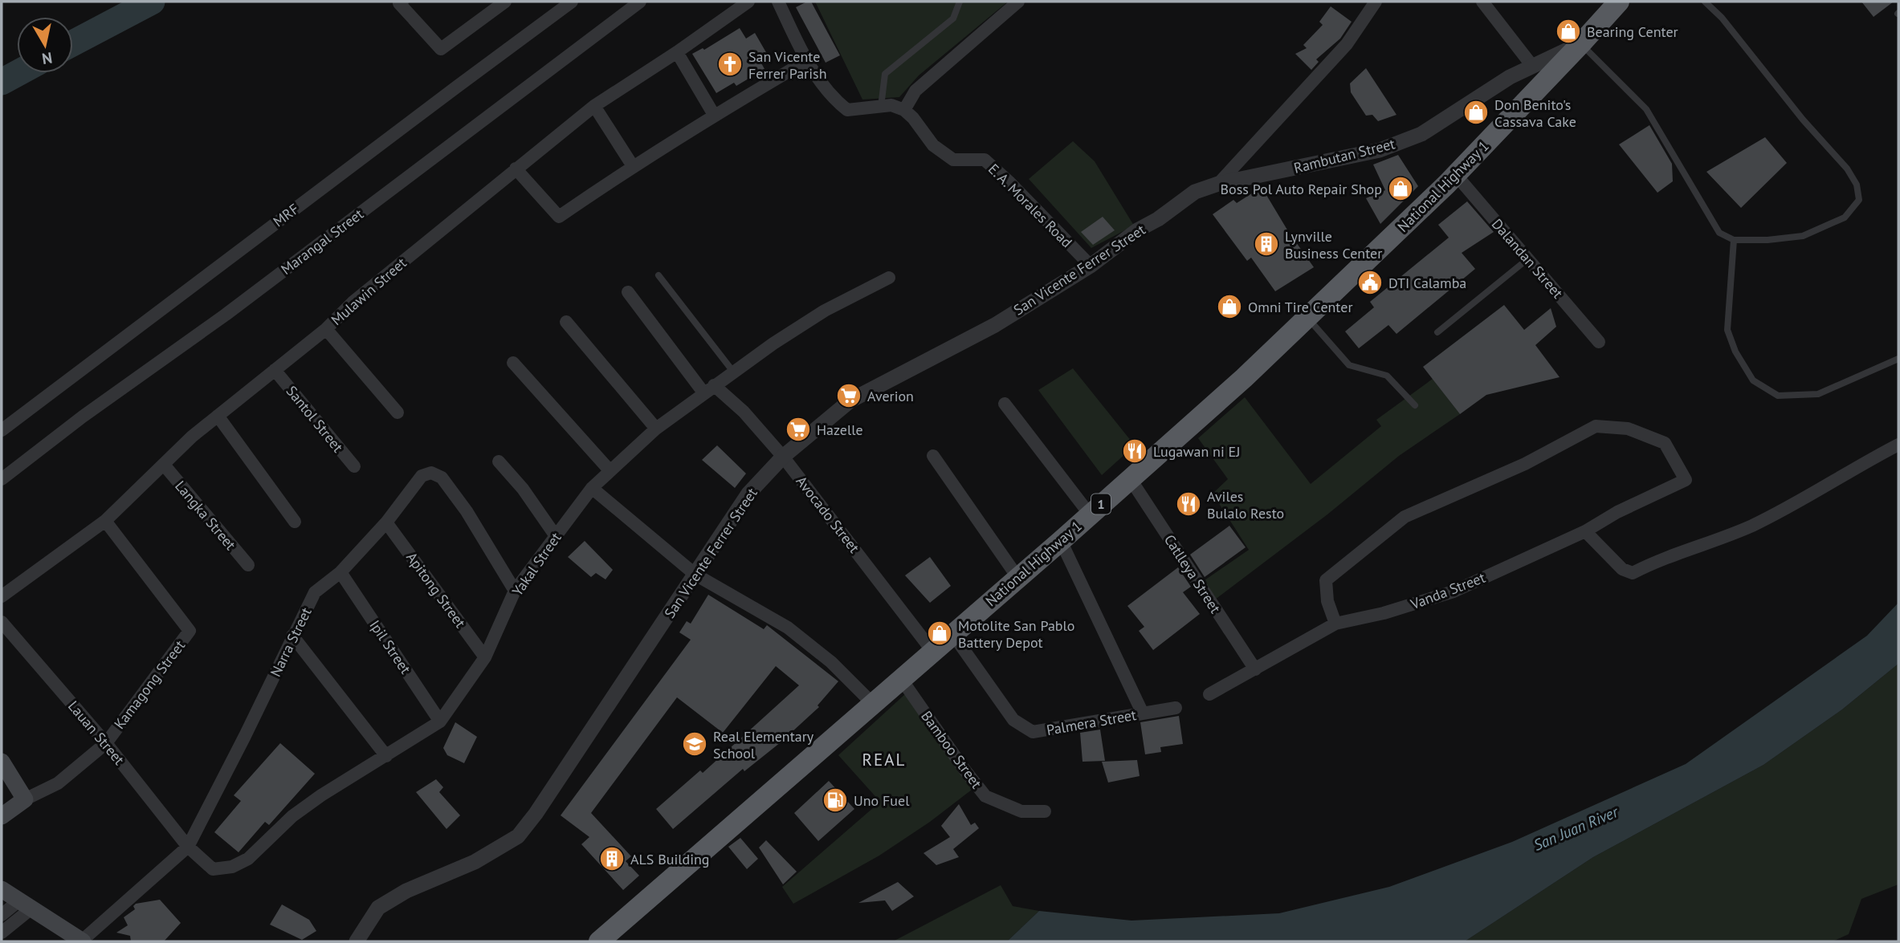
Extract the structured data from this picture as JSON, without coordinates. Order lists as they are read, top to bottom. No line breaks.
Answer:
{"streets":{"highway":["National Highway 1","1"],"street":["Rambutan Street","E. A. Morales Road","MRF","Marangal Street","Dalandan Street","San Vicente Ferrer Street","Mulawin Street","Santol Street","Avocado Street","Langka Street","Yakal Street","Catlleya Street","Apitong Street","Vanda Street","Narra Street","Ipil Street","Kamagong Street","Palmera Street","Lauan Street","Bamboo Street"]},"crossings":[["Rambutan Street","National Highway 1"],["Rambutan Street","San Vicente Ferrer Street"],["National Highway 1","Dalandan Street"],["National Highway 1","Avocado Street"],["National Highway 1","Catlleya Street"],["National Highway 1","Palmera Street"],["National Highway 1","Bamboo Street"],["E. A. Morales Road","San Vicente Ferrer Street"],["San Vicente Ferrer Street","Avocado Street"],["Mulawin Street","Santol Street"],["Mulawin Street","Langka Street"],["Mulawin Street","Kamagong Street"],["Avocado Street","Yakal Street"],["Yakal Street","Apitong Street"],["Yakal Street","Narra Street"],["Yakal Street","Ipil Street"],["Yakal Street","Lauan Street"],["Catlleya Street","Vanda Street"],["Apitong Street","Narra Street"],["Narra Street","Ipil Street"],["Narra Street","Lauan Street"],["Kamagong Street","Lauan Street"]],"districts":["REAL"],"water":["San Juan River"],"places":{"shop":["Bearing Center","Don Benito's Cassava Cake","Boss Pol Auto Repair Shop","Omni Tire Center","Motolite San Pablo Battery Depot"],"church":["San Vicente Ferrer Parish"],"building":["Lynville Business Center","ALS Building"],"public building":["DTI Calamba"],"supermarket":["Averion","Hazelle"],"restaurant":["Lugawan ni EJ","Aviles Bulalo Resto"],"school or university":["Real Elementary School"],"fuel station":["Uno Fuel"]},"north":"bottom"}
